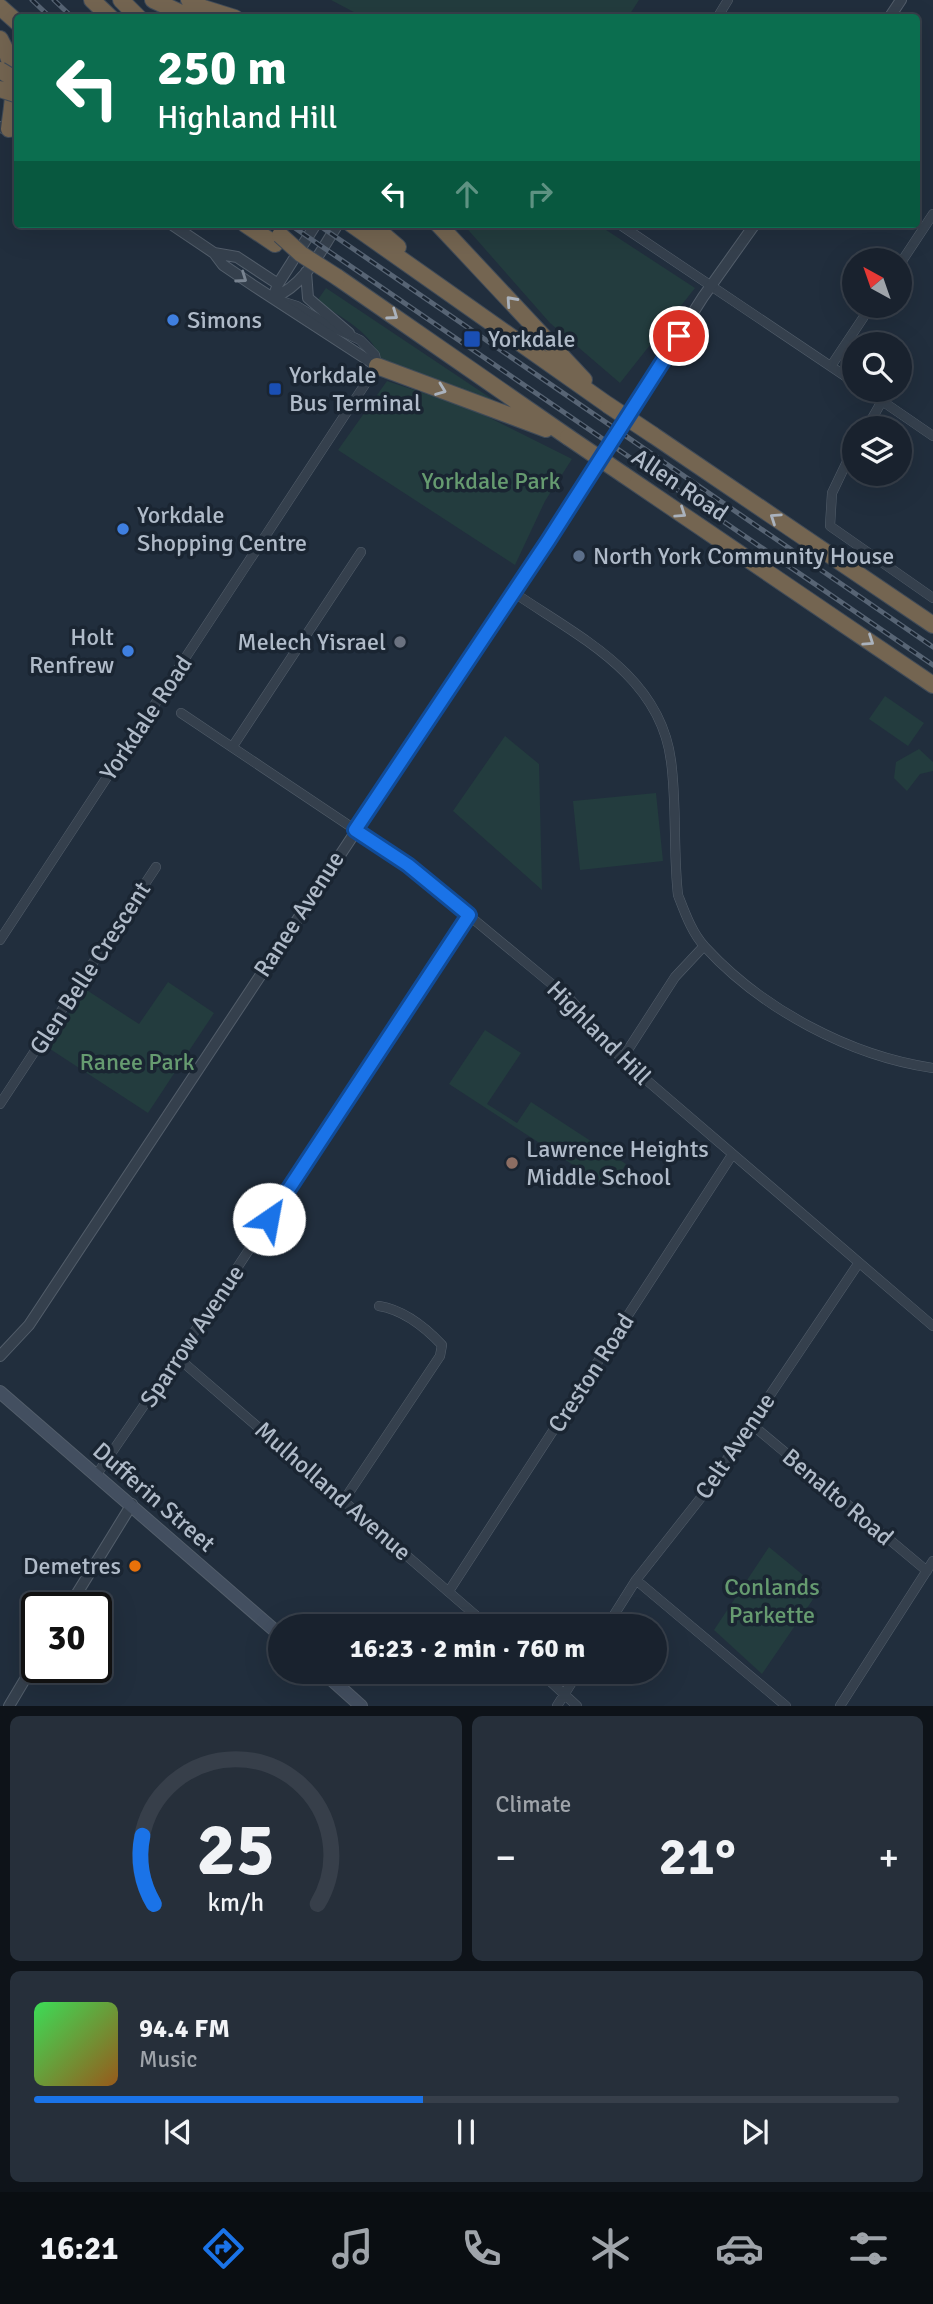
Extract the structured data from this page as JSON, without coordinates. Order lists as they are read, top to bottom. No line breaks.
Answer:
{"streets":{"highway":["Allen Road"],"main road":["Dufferin Street"],"street":["Yorkdale Road","Ranee Avenue","Glen Belle Crescent","Highland Hill","Sparrow Avenue","Creston Road","Celt Avenue","Mulholland Avenue","Benalto Road"]},"crossings":[["Ranee Avenue","Highland Hill"],["Highland Hill","Sparrow Avenue"],["Highland Hill","Creston Road"],["Highland Hill","Celt Avenue"],["Sparrow Avenue","Mulholland Avenue"],["Sparrow Avenue","Dufferin Street"],["Creston Road","Mulholland Avenue"],["Celt Avenue","Benalto Road"]],"parks":["Yorkdale Park","Ranee Park","Conlands Parkette"],"places":{"other":["Simons","Yorkdale Shopping Centre","North York Community House","Melech Yisrael","Holt Renfrew","Lawrence Heights Middle School","Demetres"],"transit":["Yorkdale","Yorkdale Bus Terminal"]},"north":"top left","page":{"turn":["250 m","Highland Hill"],"limit":"30","trip":"16:23 · 2 min · 760 m","tile":"Climate","heat":["−","21°","+"],"song":["94.4 FM","Music"],"tabs":"16:21","gauge":["25","km/h"]}}
